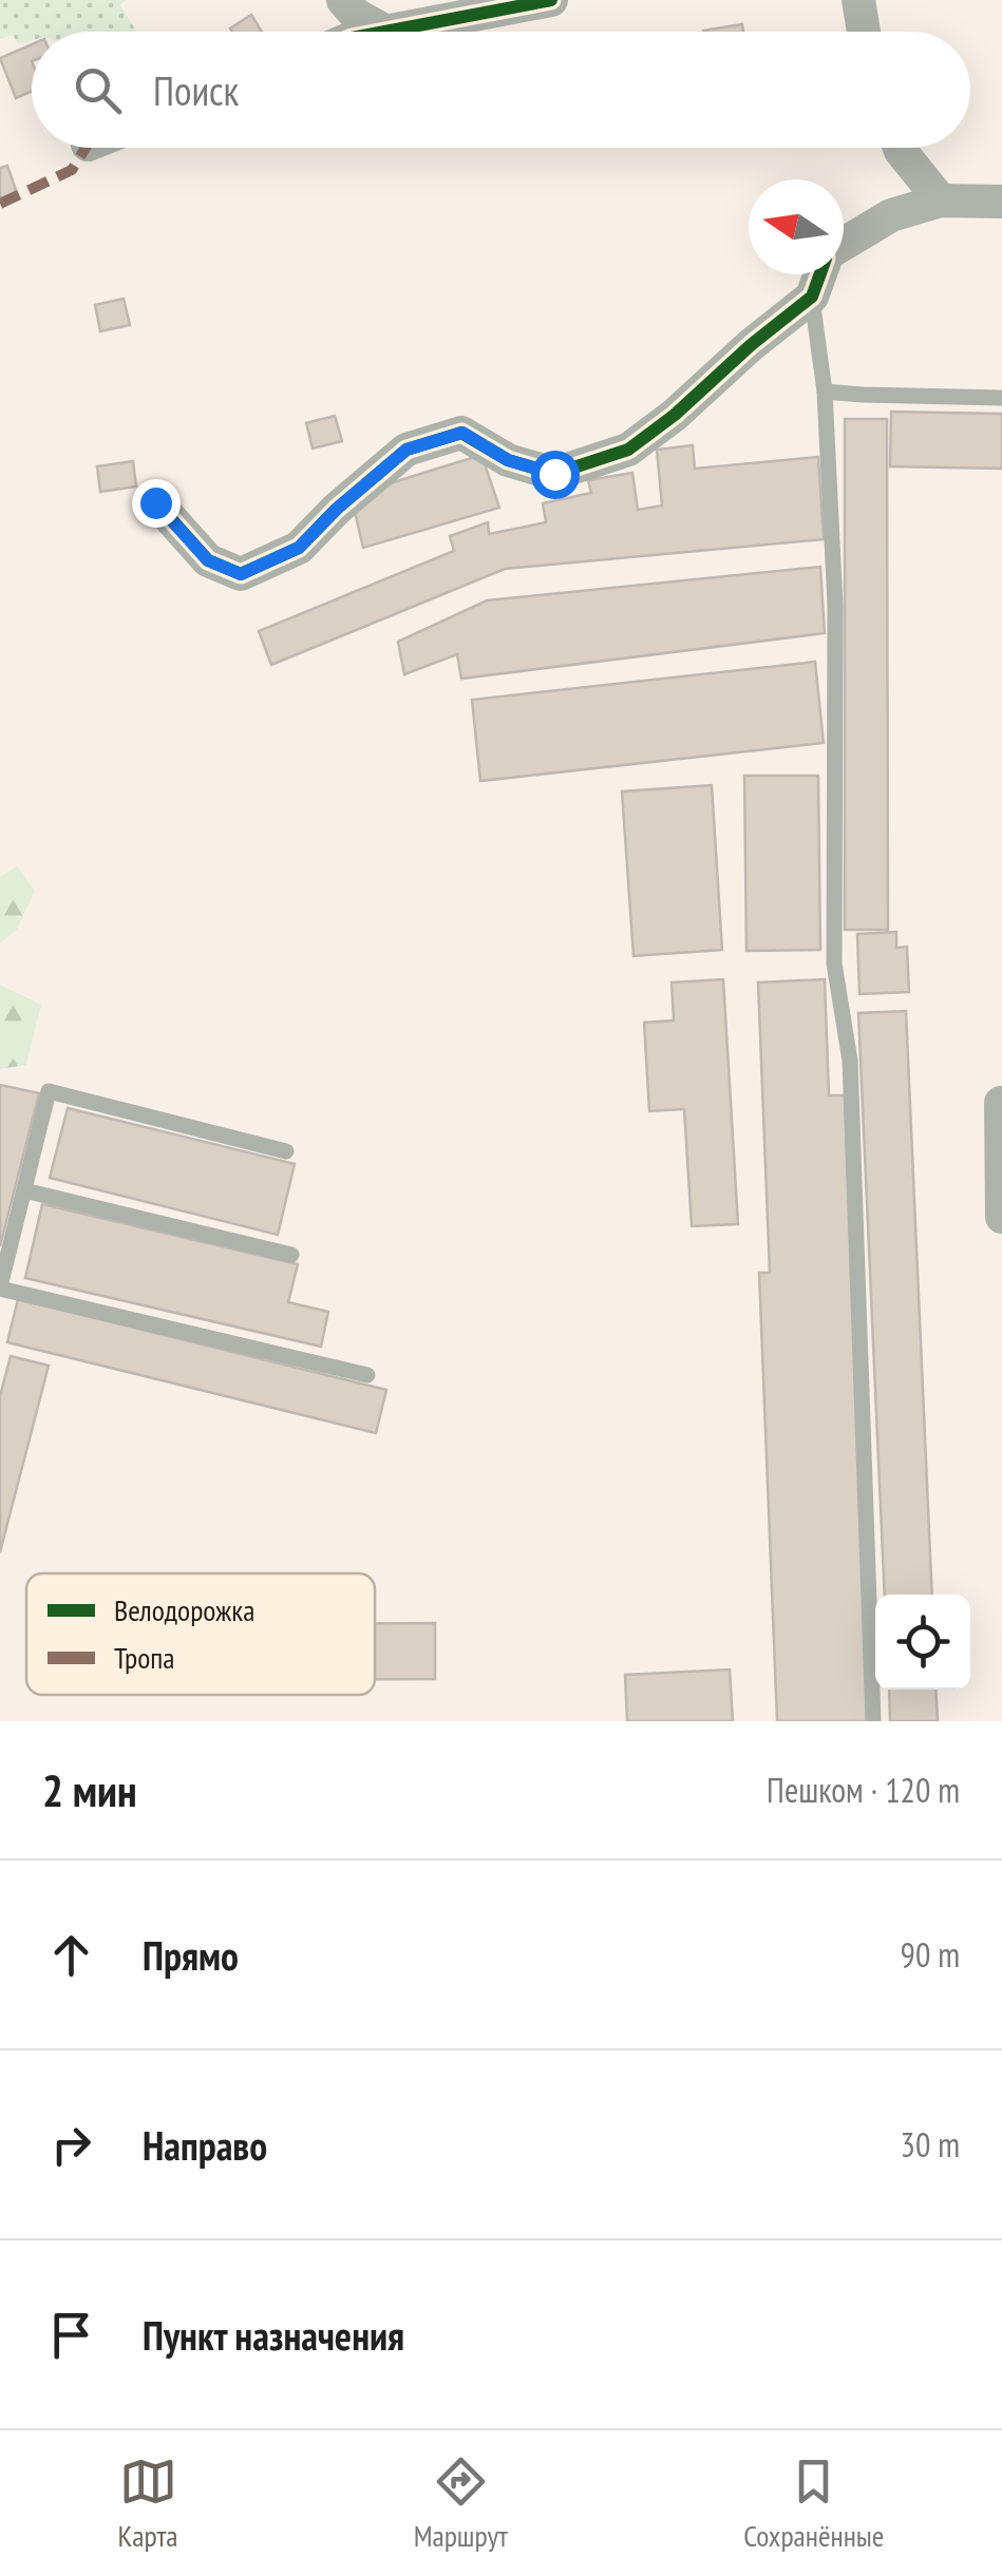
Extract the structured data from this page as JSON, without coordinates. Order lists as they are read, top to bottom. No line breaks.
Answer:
{"legend":["Велодорожка","Тропа"],"north":"left","page":{"search":"Поиск","heading":["2 мин","Пешком · 120 m"],"list":[["Прямо","90 m"],["Направо","30 m"],"Пункт назначения"],"nav":["Карта","Маршрут","Сохранённые"]}}
